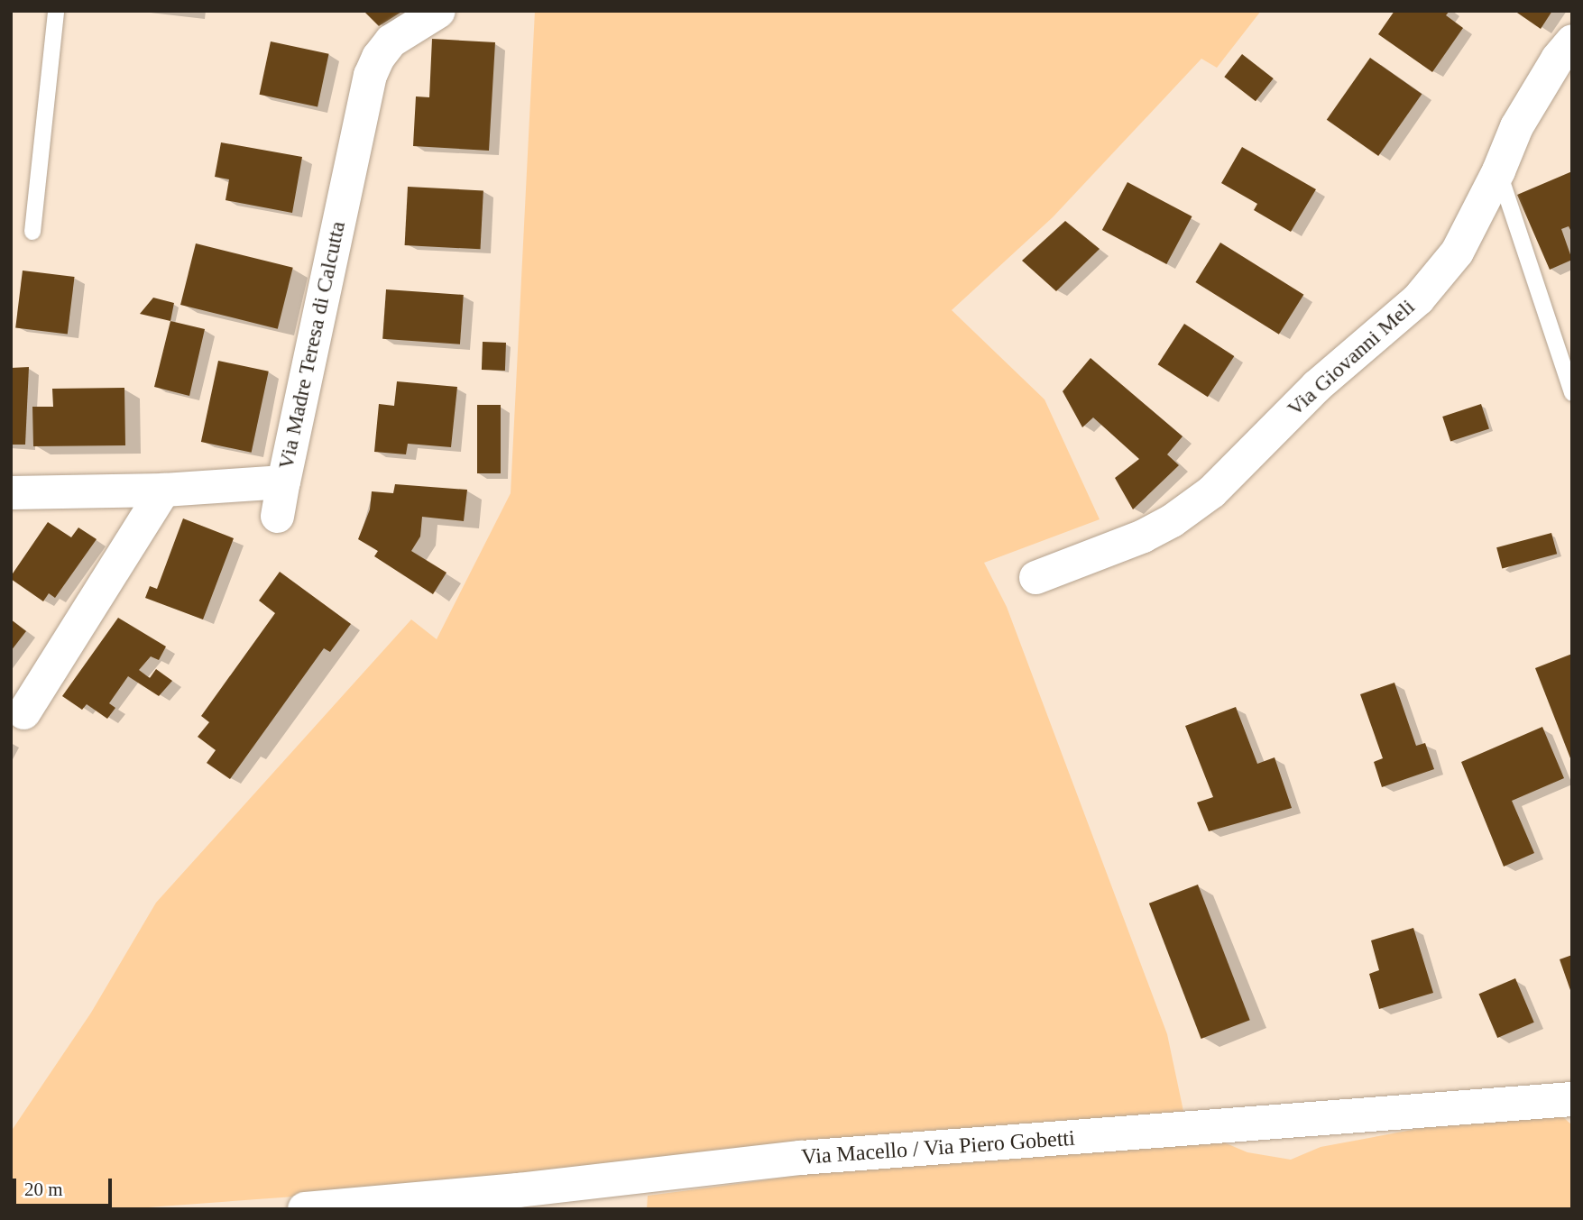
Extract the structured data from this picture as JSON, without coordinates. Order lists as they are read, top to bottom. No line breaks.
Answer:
{"streets":{"street":["Via Madre Teresa di Calcutta","Via Giovanni Meli","Via Macello / Via Piero Gobetti"]},"scale_bar":"20 m"}
